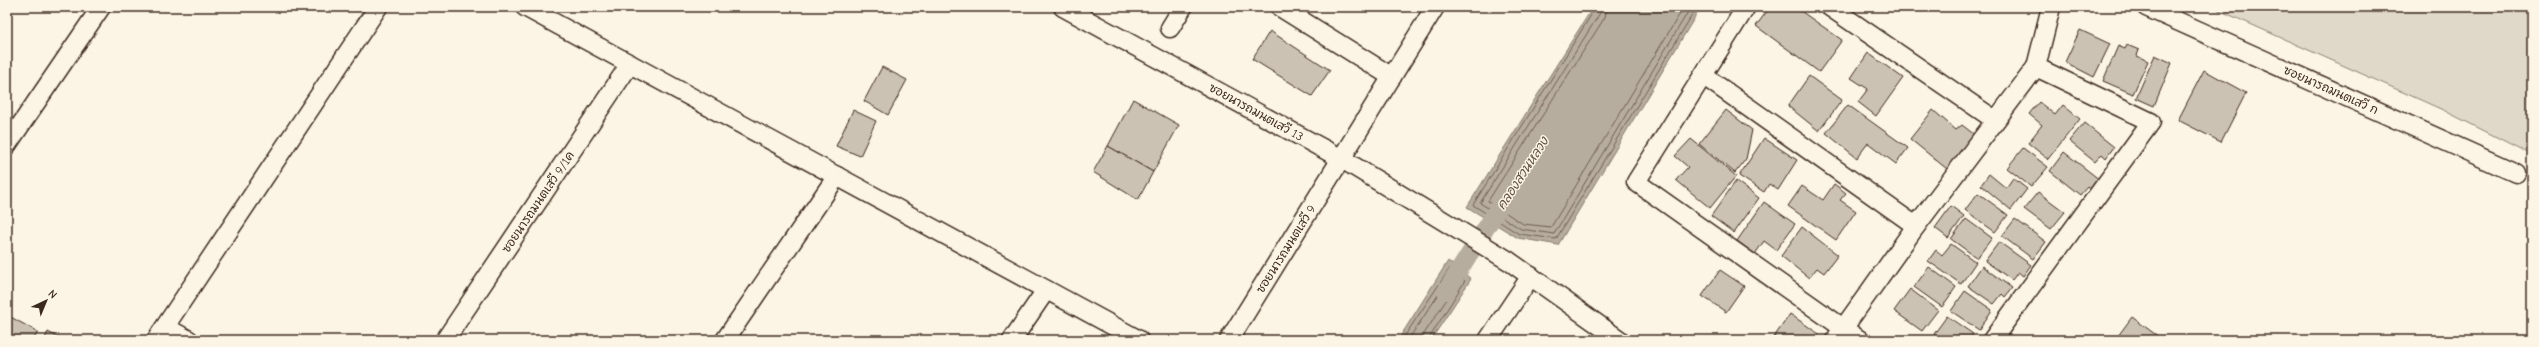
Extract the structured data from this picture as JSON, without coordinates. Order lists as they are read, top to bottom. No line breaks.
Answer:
{"streets":{"street":["ซอยนารถมนตเสวี ก","ซอยนารถมนตเสวี 13","ซอยนารถมนตเสวี 9/1ค","ซอยนารถมนตเสวี 9"]},"crossings":[["ซอยนารถมนตเสวี 13","ซอยนารถมนตเสวี 9"]],"water":["คลองสวนหลวง"],"north":"top right"}
